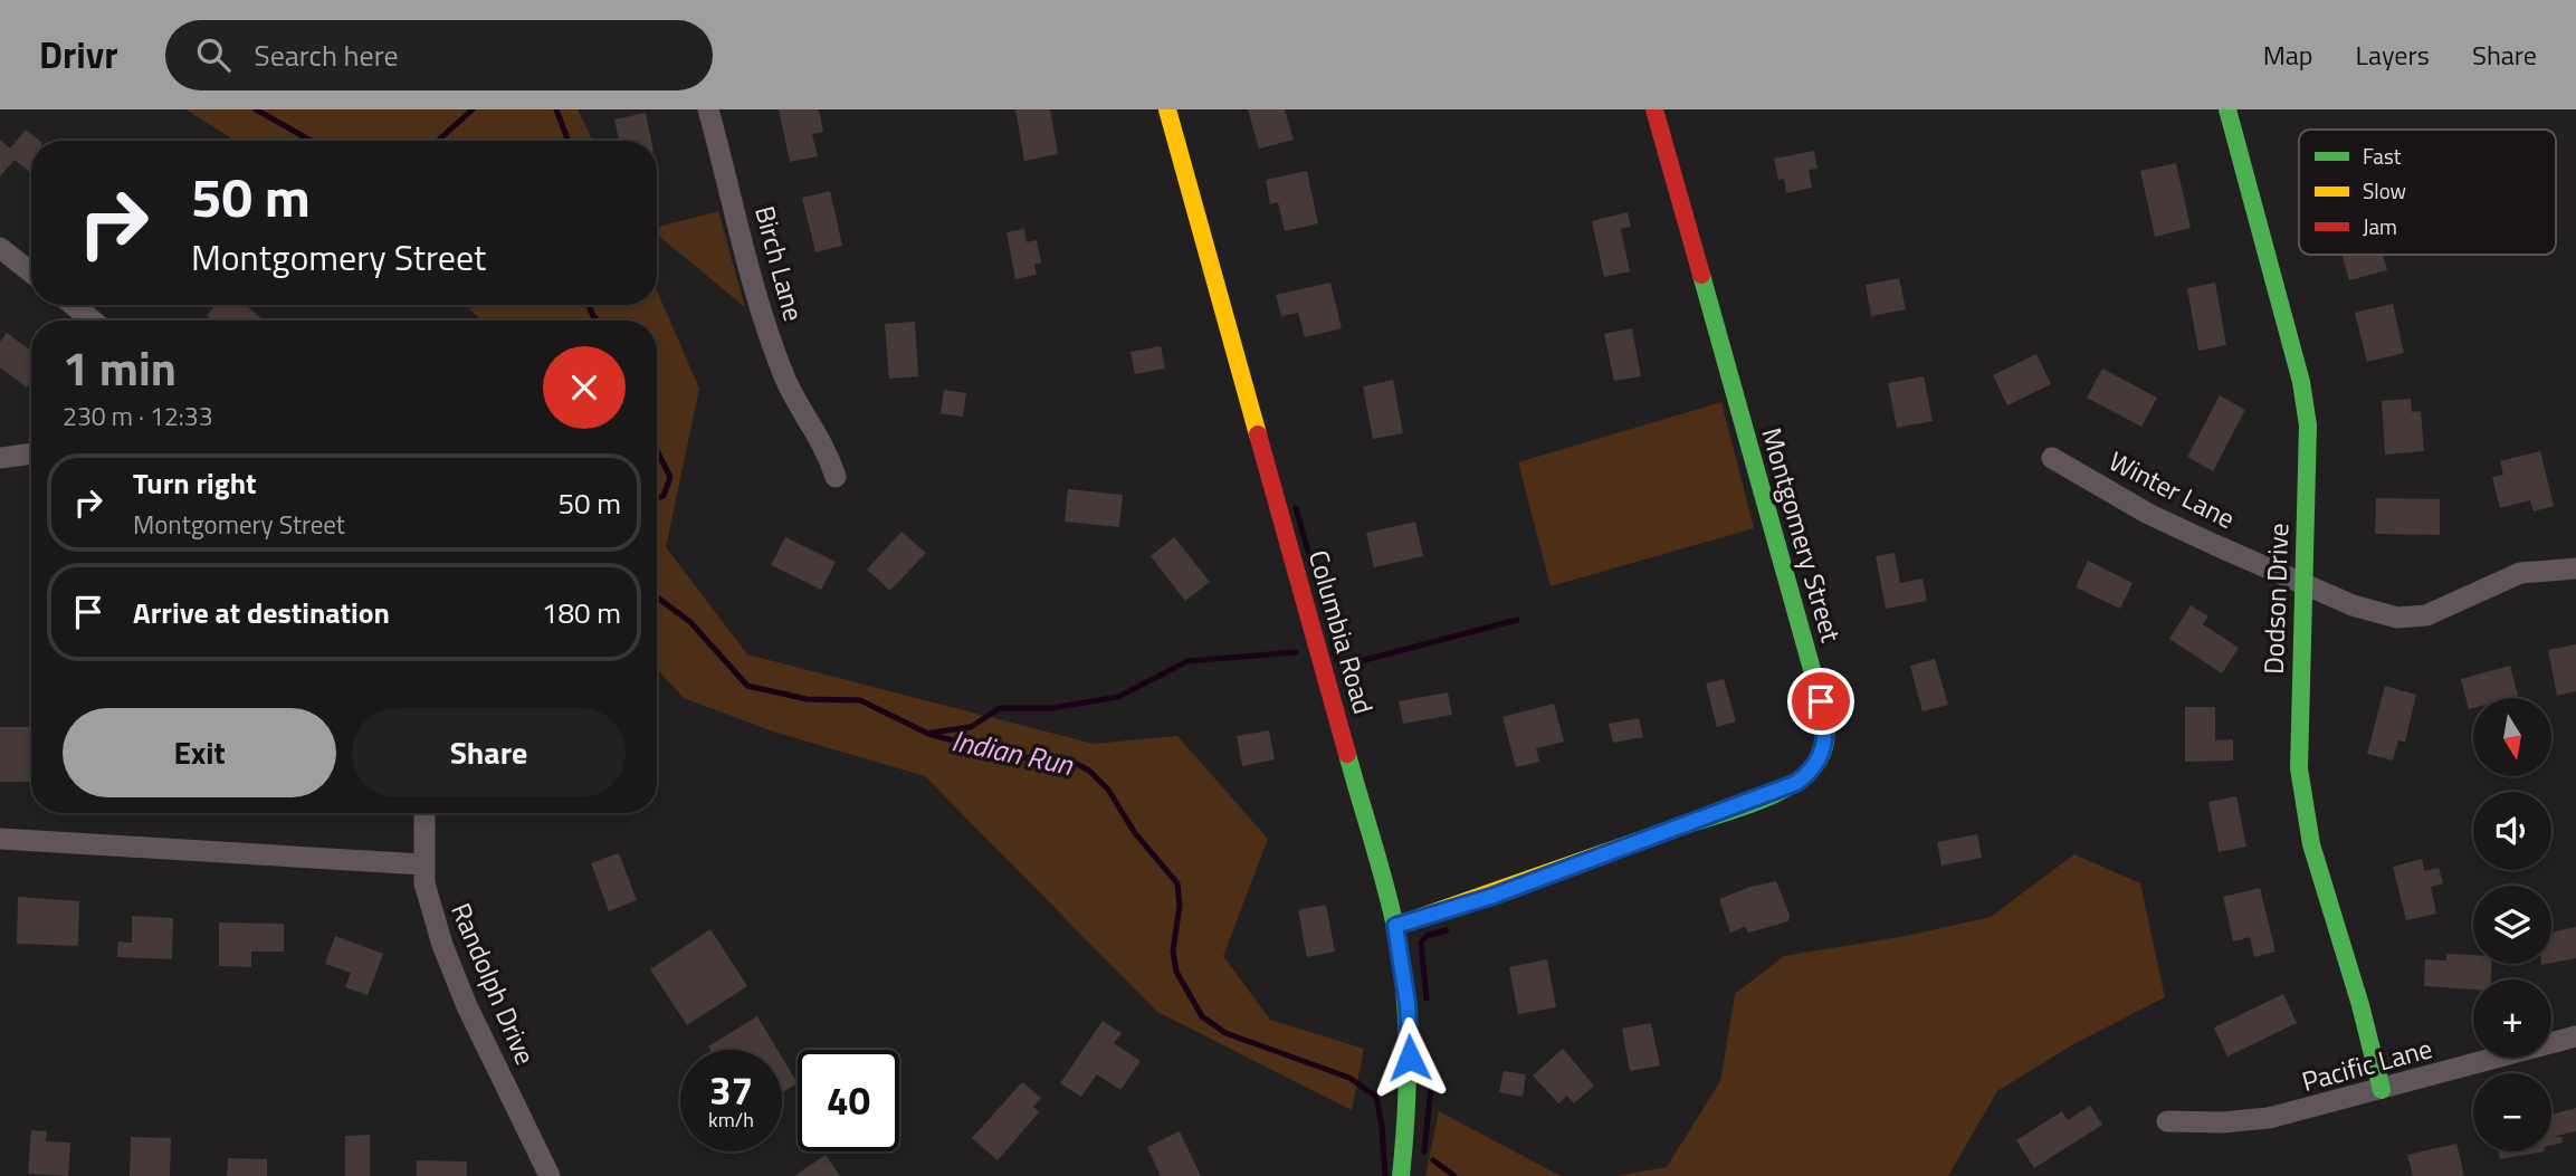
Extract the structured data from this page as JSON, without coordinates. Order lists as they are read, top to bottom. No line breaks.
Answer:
{"streets":{"street":["Birch Lane","Winter Lane","Montgomery Street","Dodson Drive","Columbia Road","Randolph Drive","Pacific Lane"]},"crossings":[["Winter Lane","Dodson Drive"],["Montgomery Street","Columbia Road"],["Dodson Drive","Pacific Lane"]],"water":["Indian Run"],"legend":["Fast","Slow","Jam"],"north":"bottom","page":{"header":"Drivr","search":"Search here","nav":["Map","Layers","Share"],"turn":["50 m","Montgomery Street"],"heading":["1 min","230 m · 12:33"],"list":[{"name":"Turn right","note":"Montgomery Street","value":"50 m"},{"name":"Arrive at destination","value":"180 m"}],"buttons":["Exit","Share"],"map_buttons":["+","−"],"speed":"37 km/h","limit":"40"}}
